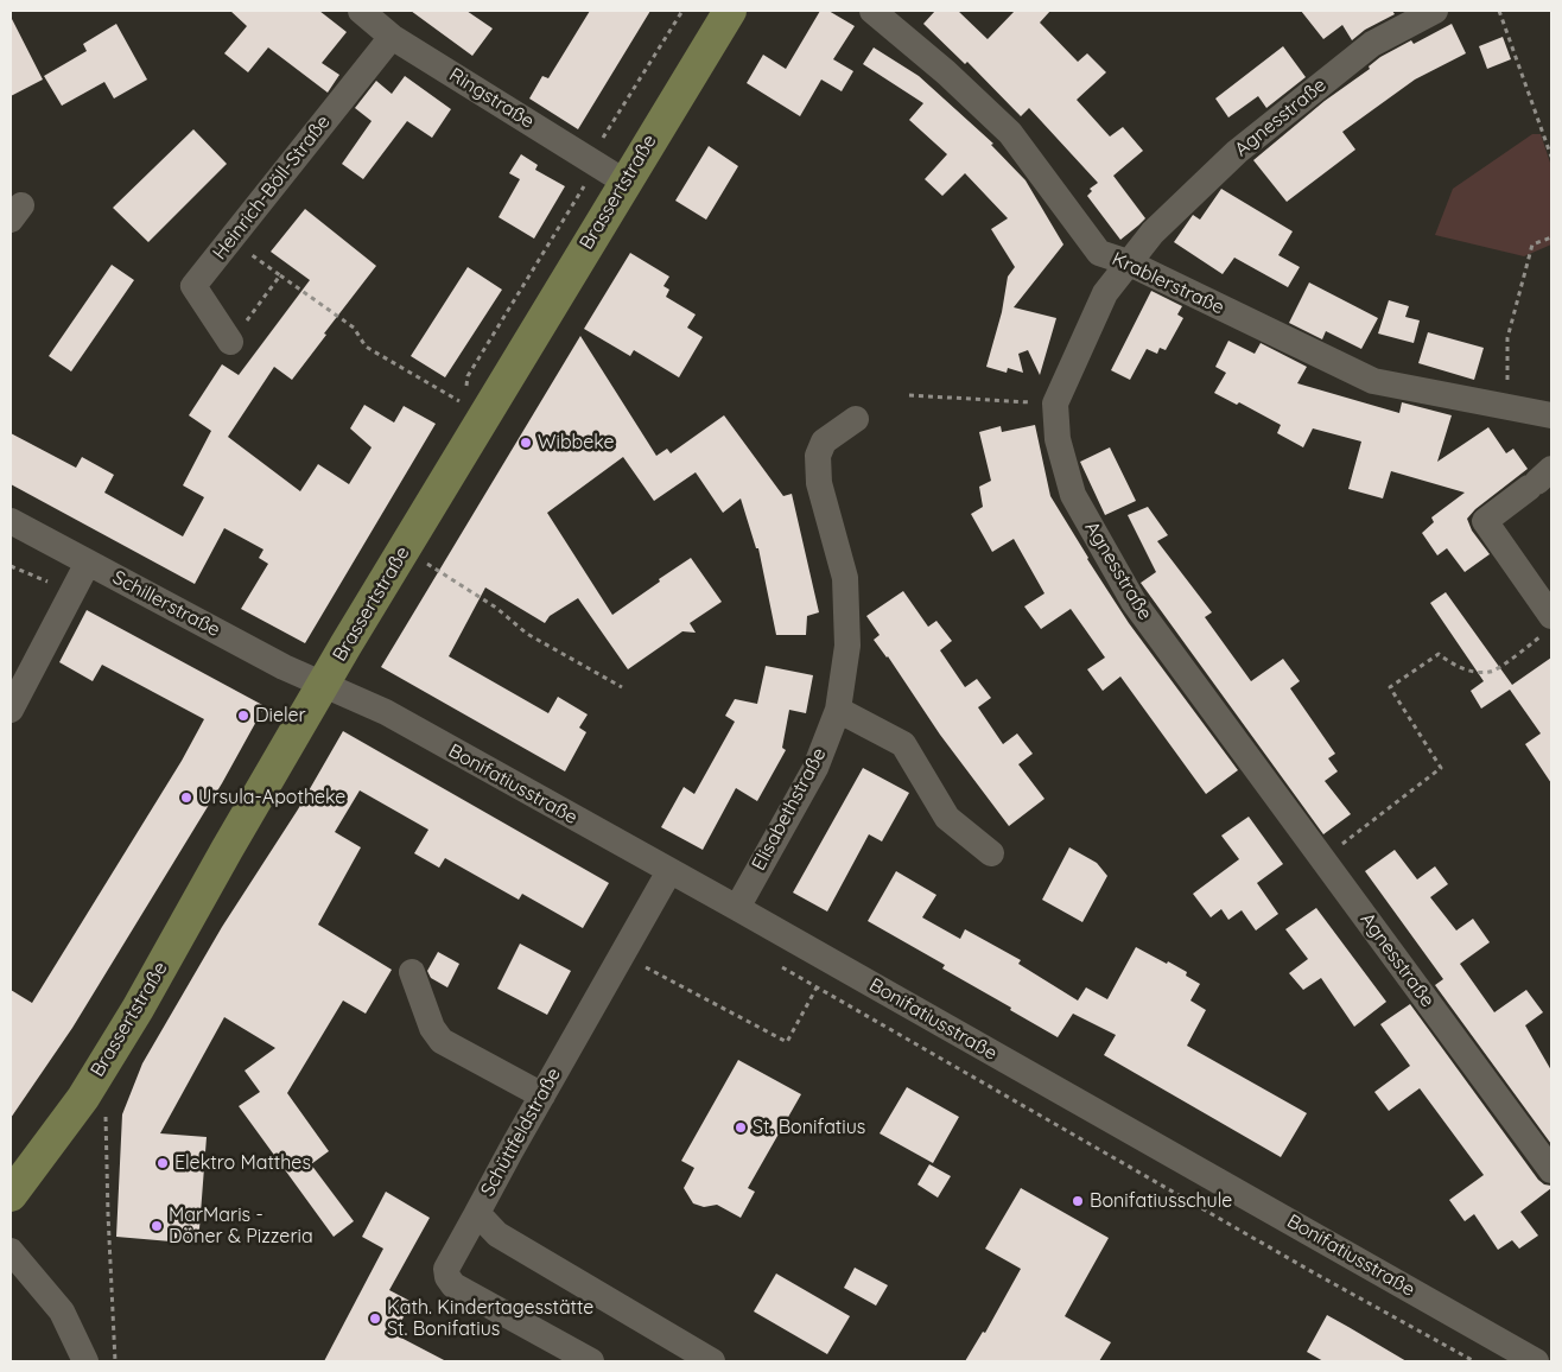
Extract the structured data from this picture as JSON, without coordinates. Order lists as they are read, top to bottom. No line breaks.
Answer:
{"streets":{"main road":["Brassertstraße"],"street":["Ringstraße","Agnesstraße","Heinrich-Böll-Straße","Krablerstraße","Schillerstraße","Bonifatiusstraße","Elisabethstraße","Schüttfeldstraße"]},"crossings":[["Ringstraße","Heinrich-Böll-Straße"],["Ringstraße","Brassertstraße"],["Agnesstraße","Krablerstraße"],["Brassertstraße","Schillerstraße"],["Brassertstraße","Bonifatiusstraße"],["Schillerstraße","Bonifatiusstraße"],["Bonifatiusstraße","Elisabethstraße"],["Bonifatiusstraße","Schüttfeldstraße"]],"places":["Wibbeke","Dieler","Ursula-Apotheke","St. Bonifatius","Elektro Matthes","Bonifatiusschule","MarMaris - Döner & Pizzeria","Kath. Kindertagesstätte St. Bonifatius"]}
